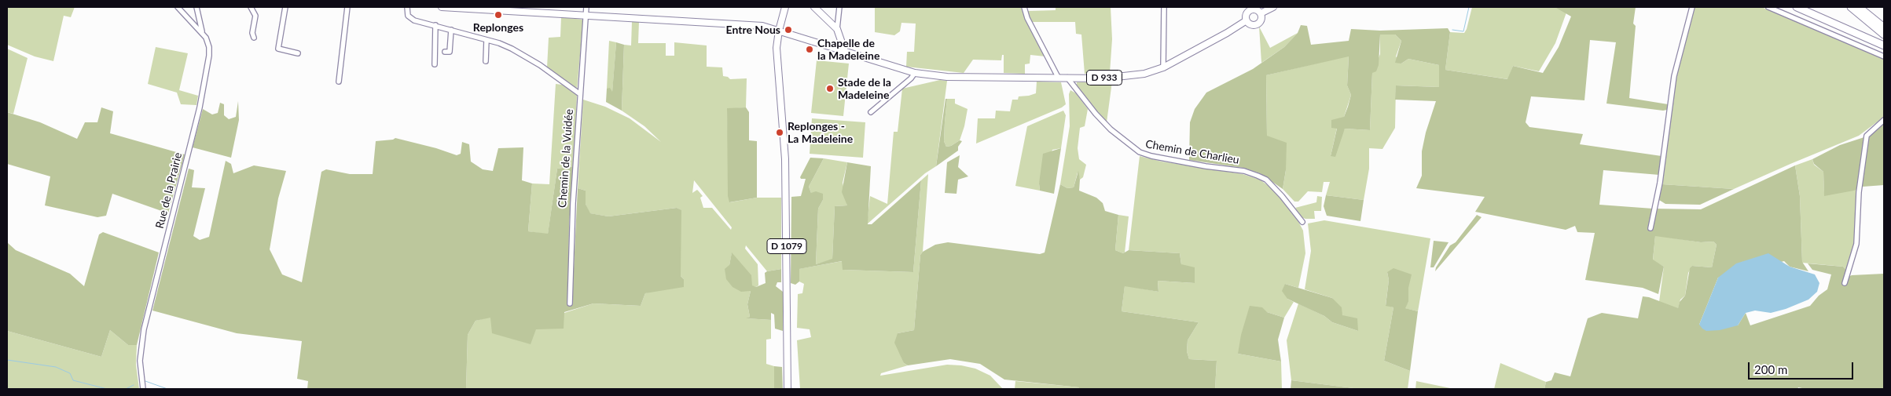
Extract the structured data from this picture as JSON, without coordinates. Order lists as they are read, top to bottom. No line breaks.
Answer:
{"streets":{"main road":["D 933","D 1079"],"street":["Chemin de Charlieu","Chemin de la Vuidée","Rue de la Prairie"]},"crossings":[["D 933","Chemin de Charlieu"],["D 933","Chemin de la Vuidée"],["D 933","D 1079"]],"places":["Replonges","Entre Nous","Chapelle de la Madeleine","Stade de la Madeleine","Replonges - La Madeleine"],"scale_bar":"200 m"}
